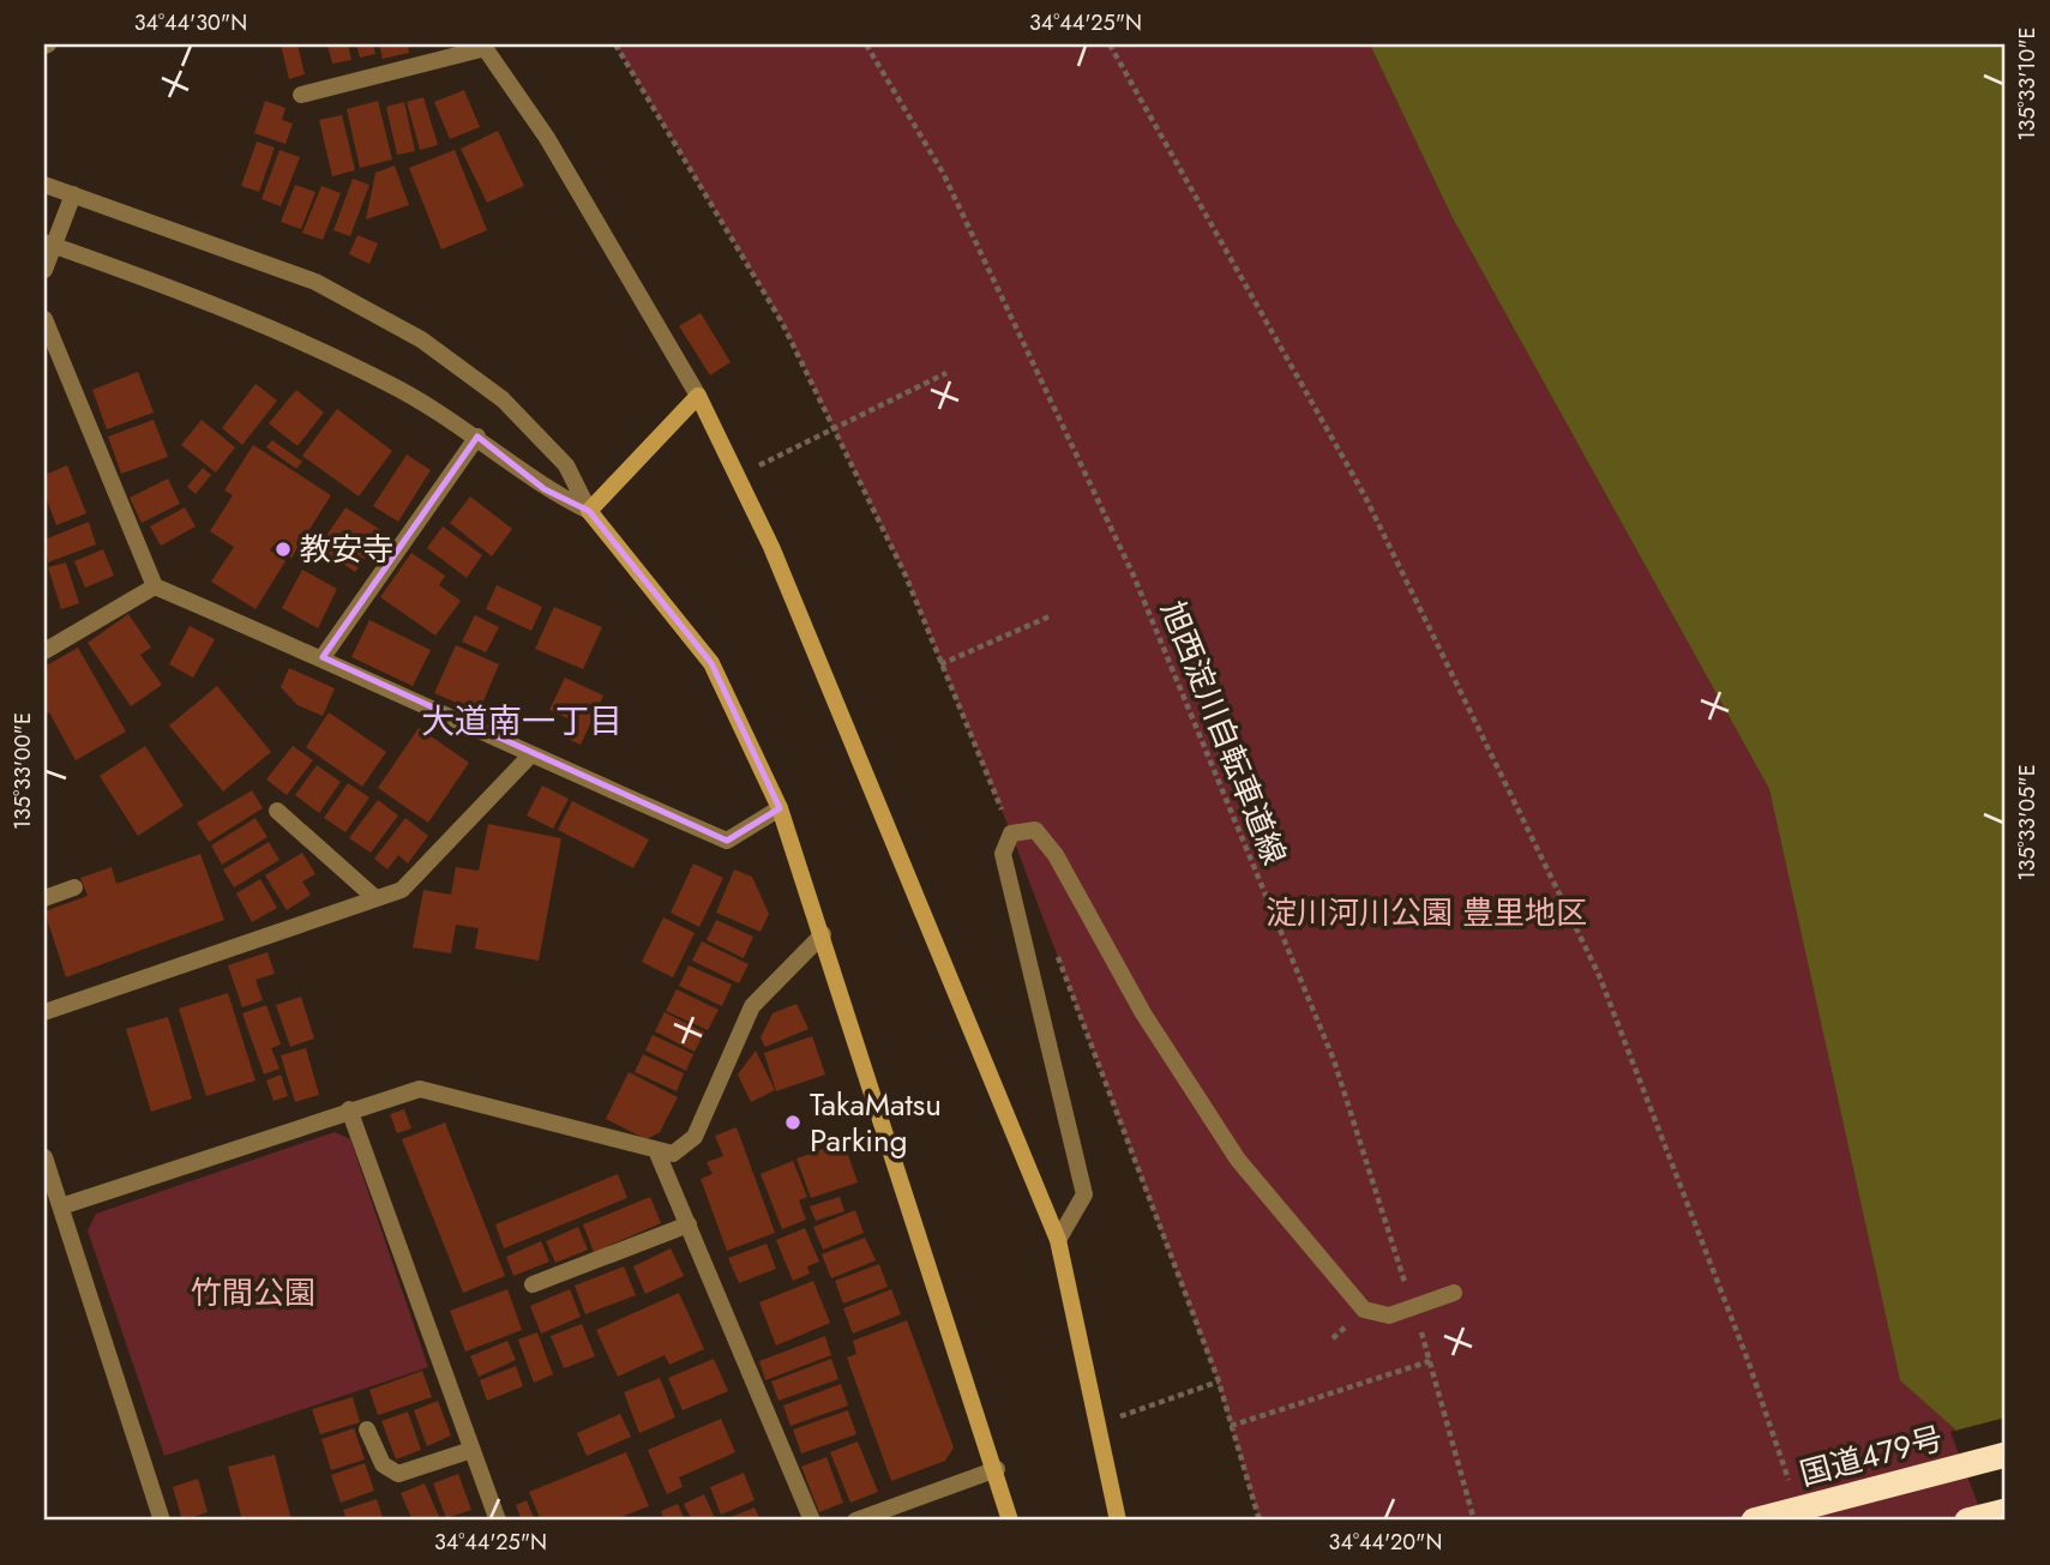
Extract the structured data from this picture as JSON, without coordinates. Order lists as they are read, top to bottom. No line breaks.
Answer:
{"streets":{"highway":["国道479号"],"path":["旭西淀川自転車道線"]},"districts":["大道南一丁目"],"parks":["淀川河川公園 豊里地区","竹間公園"],"places":["教安寺","TakaMatsu Parking"],"coordinates":["34°44'30\"N","34°44'25\"N","135°33'10\"E","135°33'00\"E","135°33'05\"E","34°44'20\"N"]}
